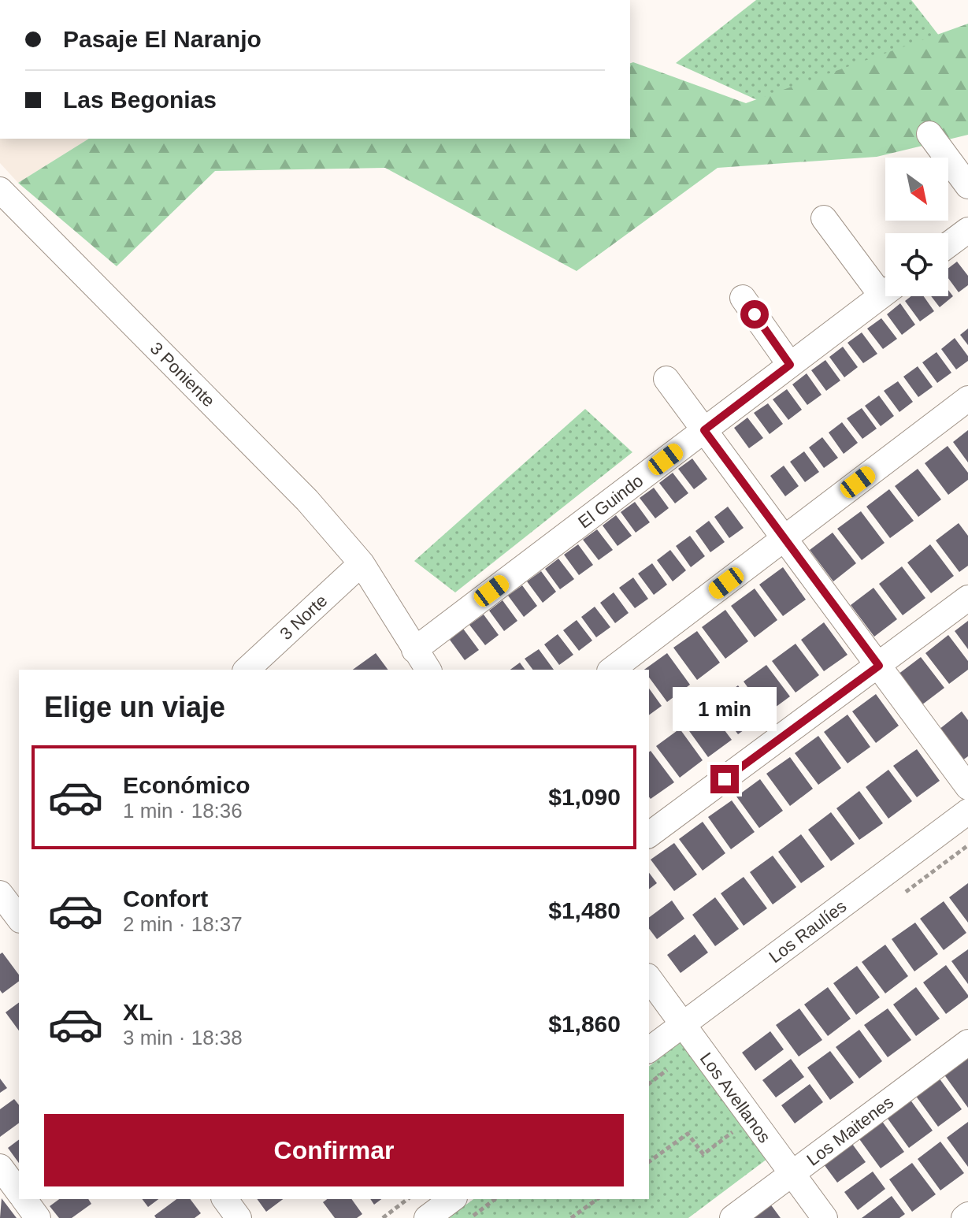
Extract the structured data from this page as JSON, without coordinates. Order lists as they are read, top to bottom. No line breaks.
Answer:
{"streets":{"street":["3 Poniente","El Guindo","3 Norte","Los Raulíes","Los Avellanos","Los Maitenes"]},"crossings":[["3 Poniente","3 Norte"],["Los Raulíes","Los Avellanos"],["Los Avellanos","Los Maitenes"]],"north":"bottom right","page":{"banner":["Pasaje El Naranjo","Las Begonias"],"heading":"Elige un viaje","bubble":"1 min","list":[{"name":"Económico","note":"1 min · 18:36","value":"$1,090"},{"name":"Confort","note":"2 min · 18:37","value":"$1,480"},{"name":"XL","note":"3 min · 18:38","value":"$1,860"}],"buttons":"Confirmar"}}
